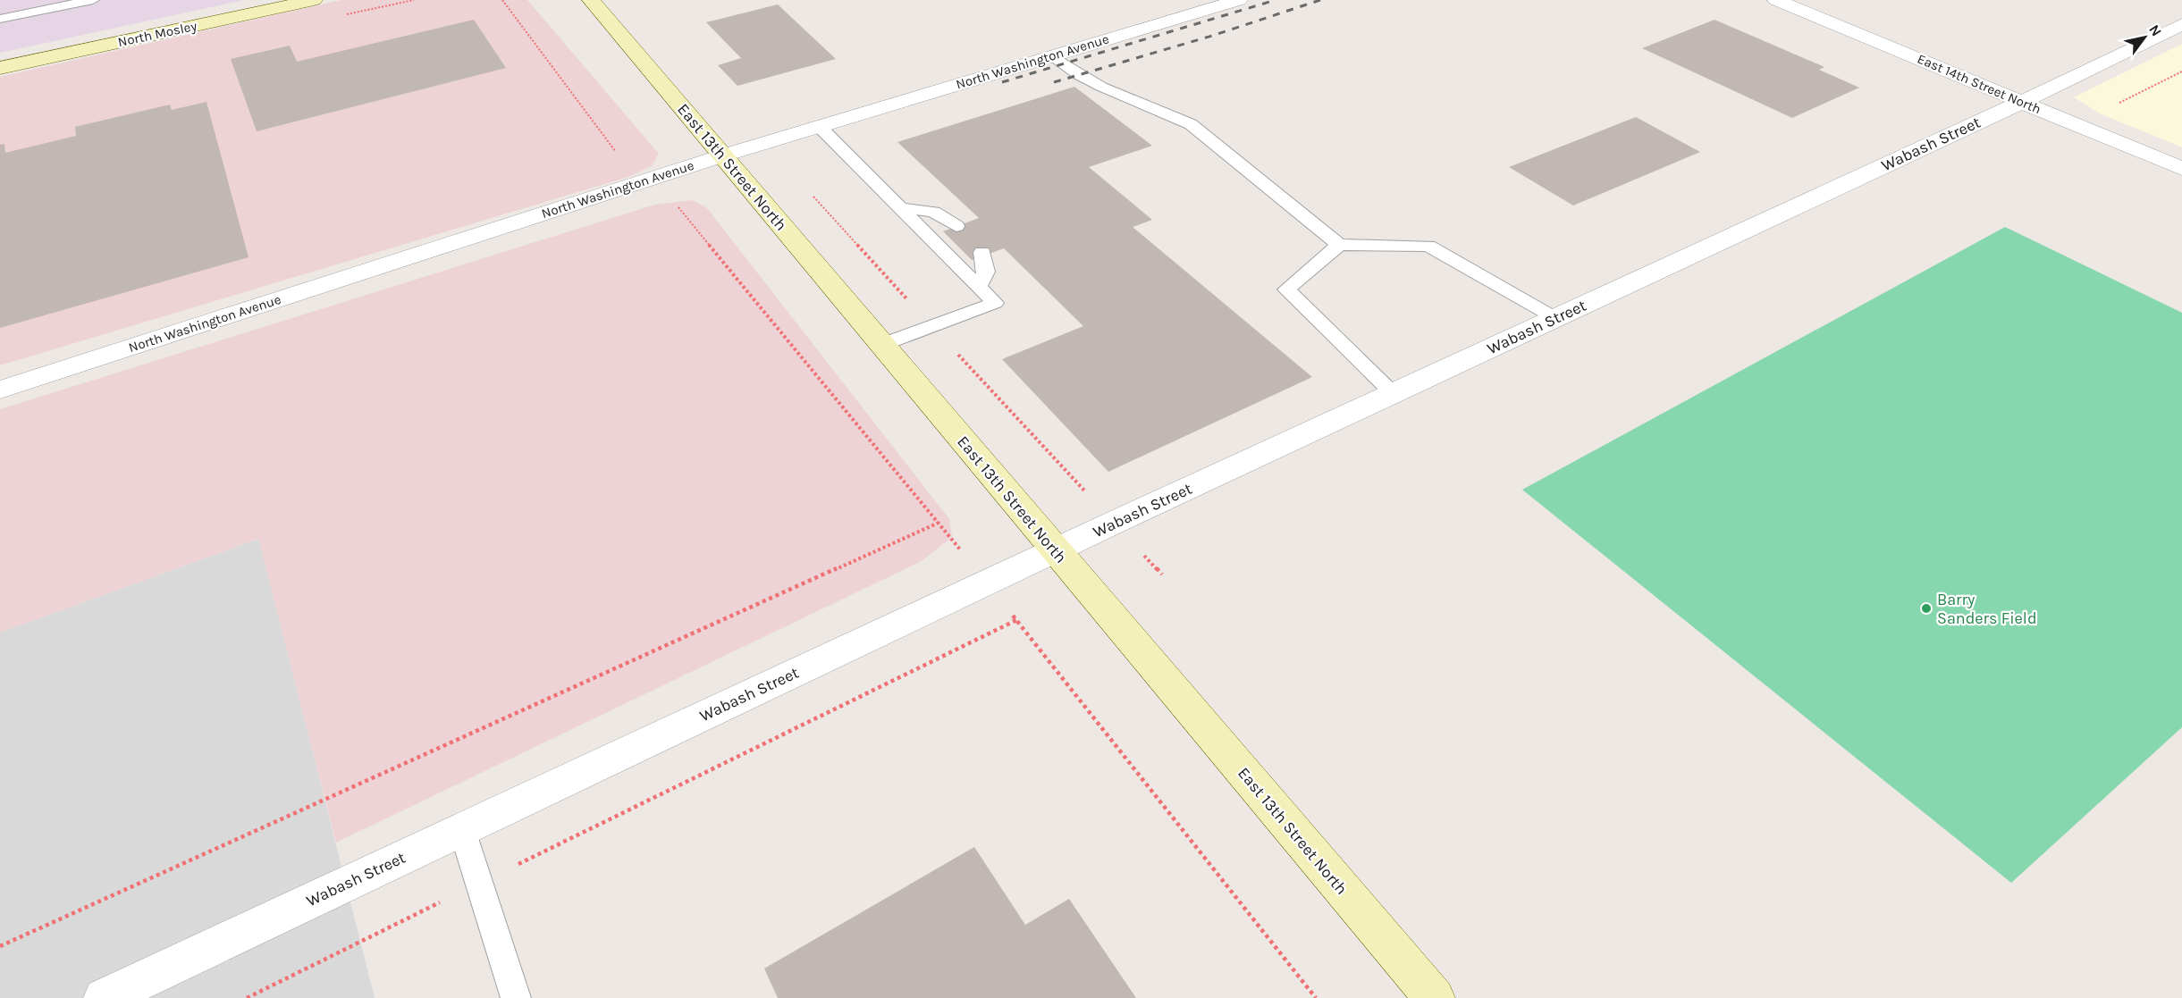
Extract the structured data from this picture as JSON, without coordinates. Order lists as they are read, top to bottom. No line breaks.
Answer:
{"streets":{"main road":["North Mosley","East 13th Street North"],"street":["North Washington Avenue","East 14th Street North","Wabash Street"]},"crossings":[["North Washington Avenue","East 13th Street North"],["East 14th Street North","Wabash Street"],["Wabash Street","East 13th Street North"]],"places":["Barry Sanders Field"],"north":"top right"}
